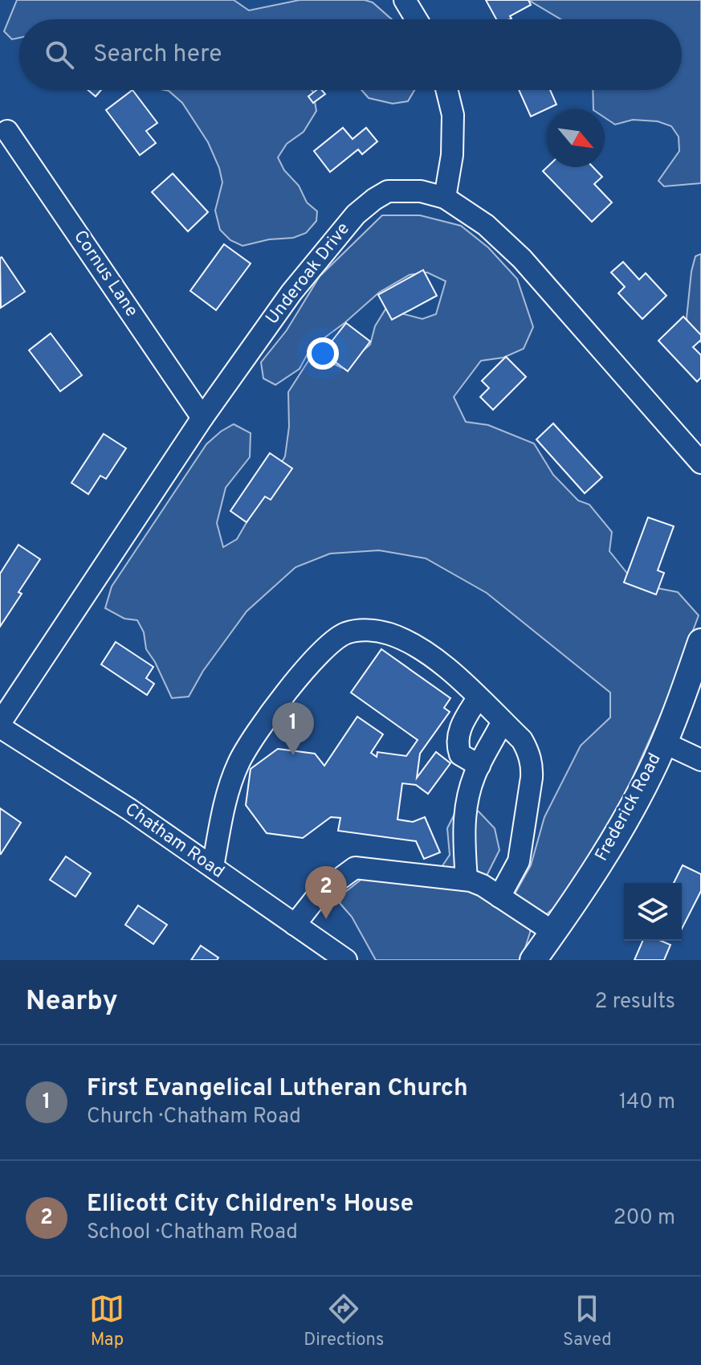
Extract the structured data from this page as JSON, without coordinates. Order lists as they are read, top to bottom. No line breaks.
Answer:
{"streets":{"main road":["Frederick Road"],"street":["Cornus Lane","Underoak Drive","Chatham Road"]},"crossings":[["Cornus Lane","Underoak Drive"],["Underoak Drive","Chatham Road"]],"north":"bottom right","page":{"search":"Search here","pins":["1","2"],"heading":["Nearby","2 results"],"list":[{"mark":"1","name":"First Evangelical Lutheran Church","note":"Church · Chatham Road","value":"140 m"},{"mark":"2","name":"Ellicott City Children's House","note":"School · Chatham Road","value":"200 m"}],"nav":["Map","Directions","Saved"]}}
